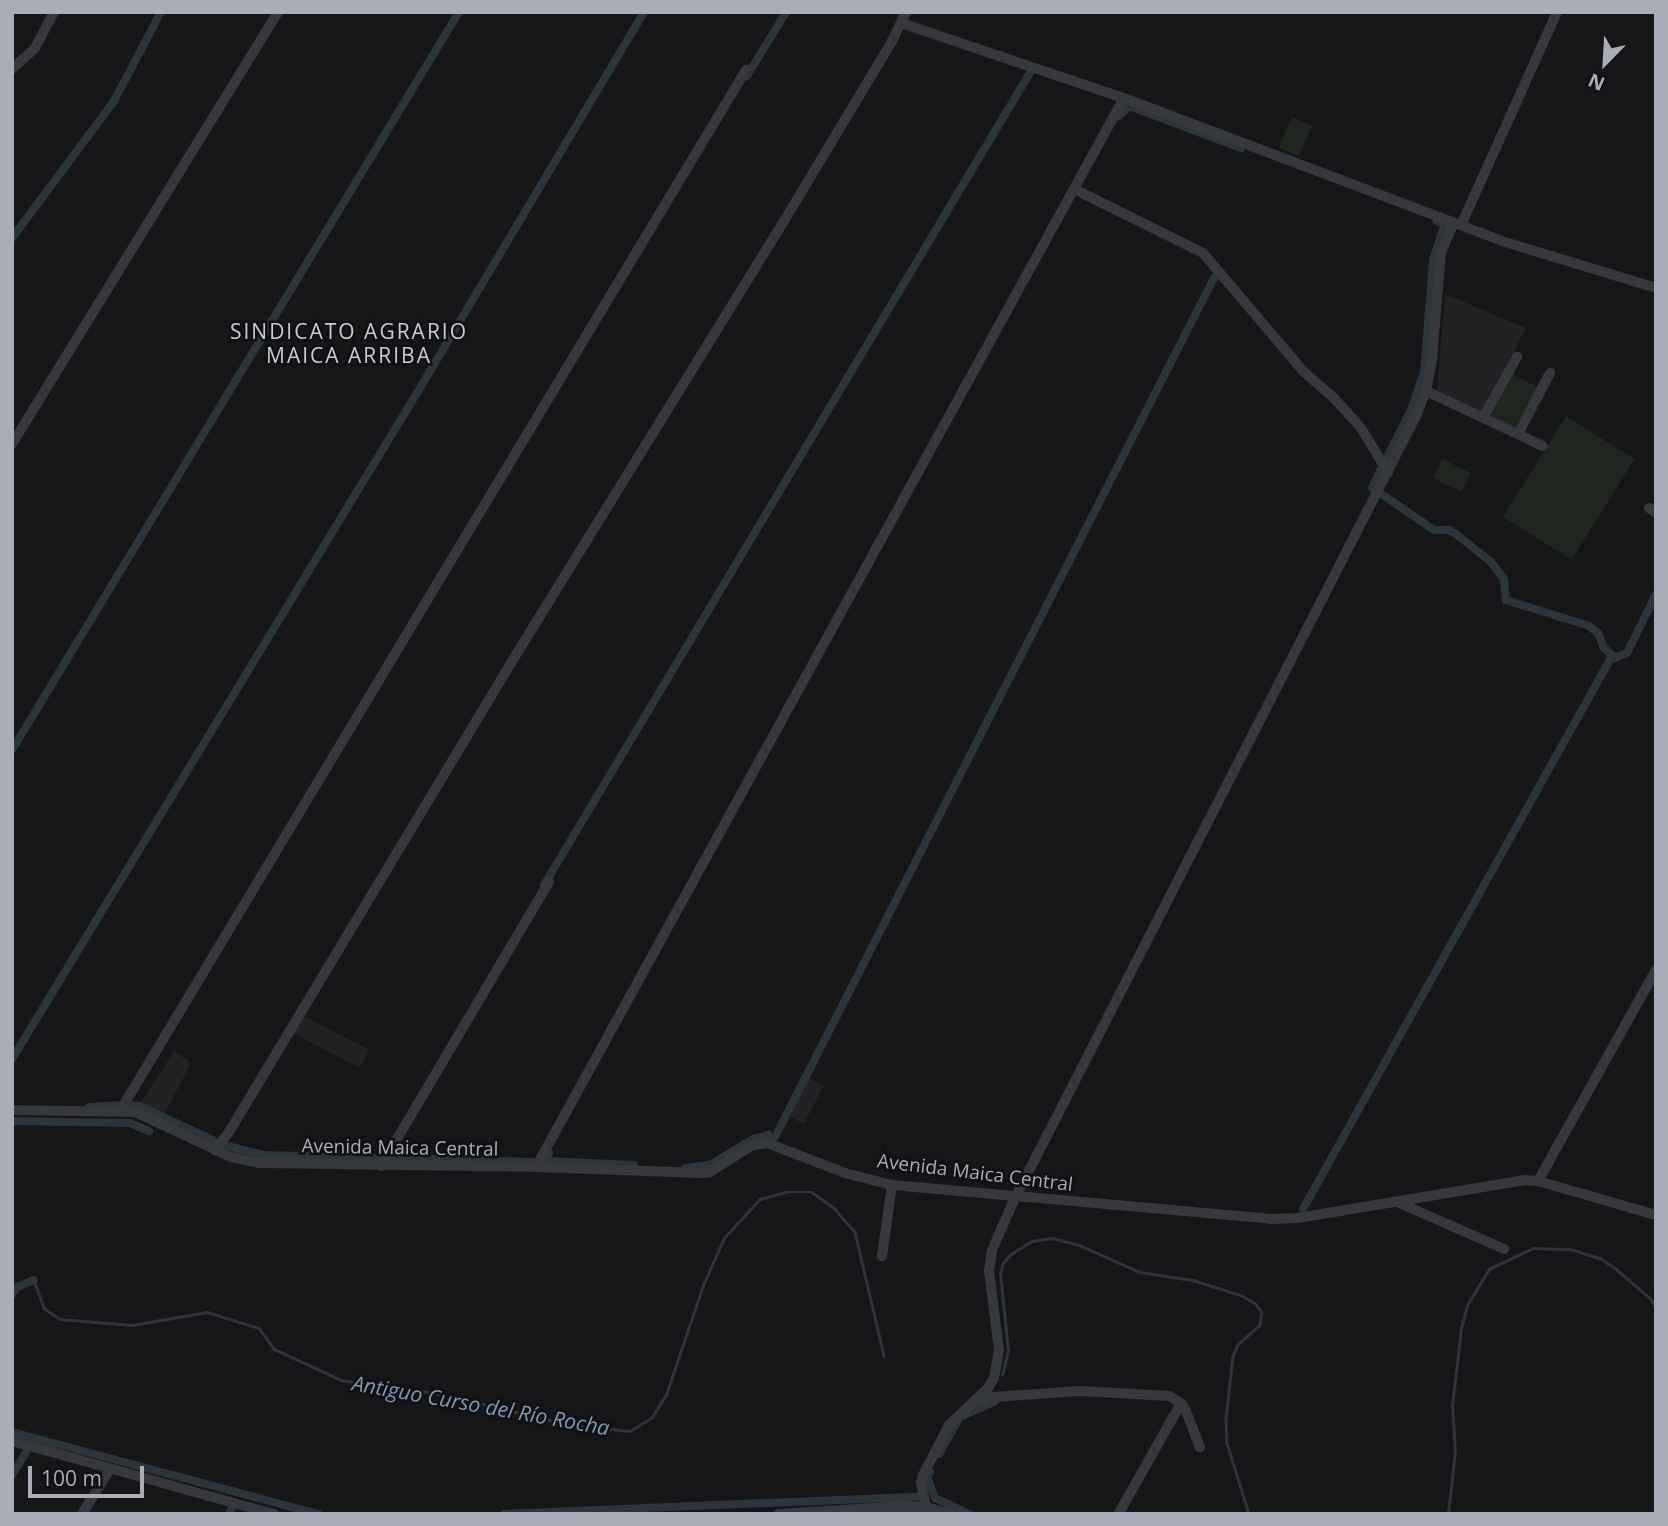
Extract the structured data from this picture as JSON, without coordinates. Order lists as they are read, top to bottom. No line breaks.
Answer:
{"streets":{"street":["Avenida Maica Central"]},"districts":["SINDICATO AGRARIO MAICA ARRIBA"],"water":["Antiguo Curso del Río Rocha"],"scale_bar":"100 m","north":"bottom left"}
